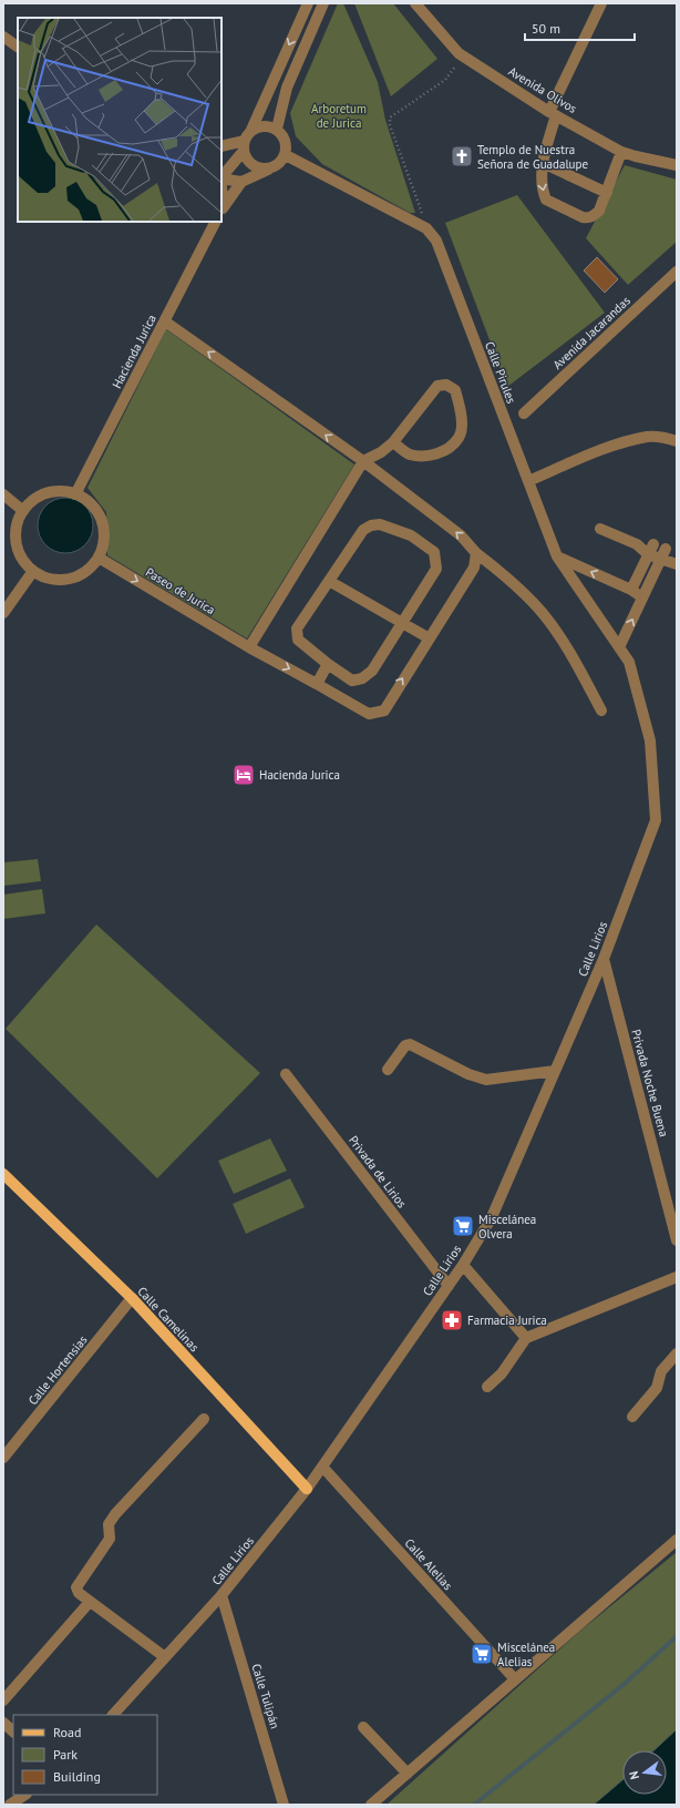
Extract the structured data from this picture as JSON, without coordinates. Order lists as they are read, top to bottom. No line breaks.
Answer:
{"streets":{"main road":["Calle Camelinas"],"street":["Avenida Olivos","Avenida Jacarandas","Hacienda Jurica","Calle Pirules","Paseo de Jurica","Calle Lirios","Privada Noche Buena","Privada de Lirios","Calle Hortensias","Calle Alelias","Calle Tulipán"]},"crossings":[["Hacienda Jurica","Paseo de Jurica"],["Calle Pirules","Calle Lirios"],["Calle Lirios","Privada Noche Buena"],["Calle Lirios","Privada de Lirios"],["Calle Lirios","Calle Camelinas"],["Calle Lirios","Calle Alelias"],["Calle Lirios","Calle Tulipán"],["Calle Camelinas","Calle Hortensias"]],"one_way":["Paseo de Jurica"],"parks":["Arboretum de Jurica"],"places":{"church":["Templo de Nuestra Señora de Guadalupe"],"hotel":["Hacienda Jurica"],"supermarket":["Miscelánea Olvera","Miscelánea Alelias"],"pharmacy":["Farmacia Jurica"]},"legend":["Road","Park","Building"],"scale_bar":"50 m","north":"left"}
